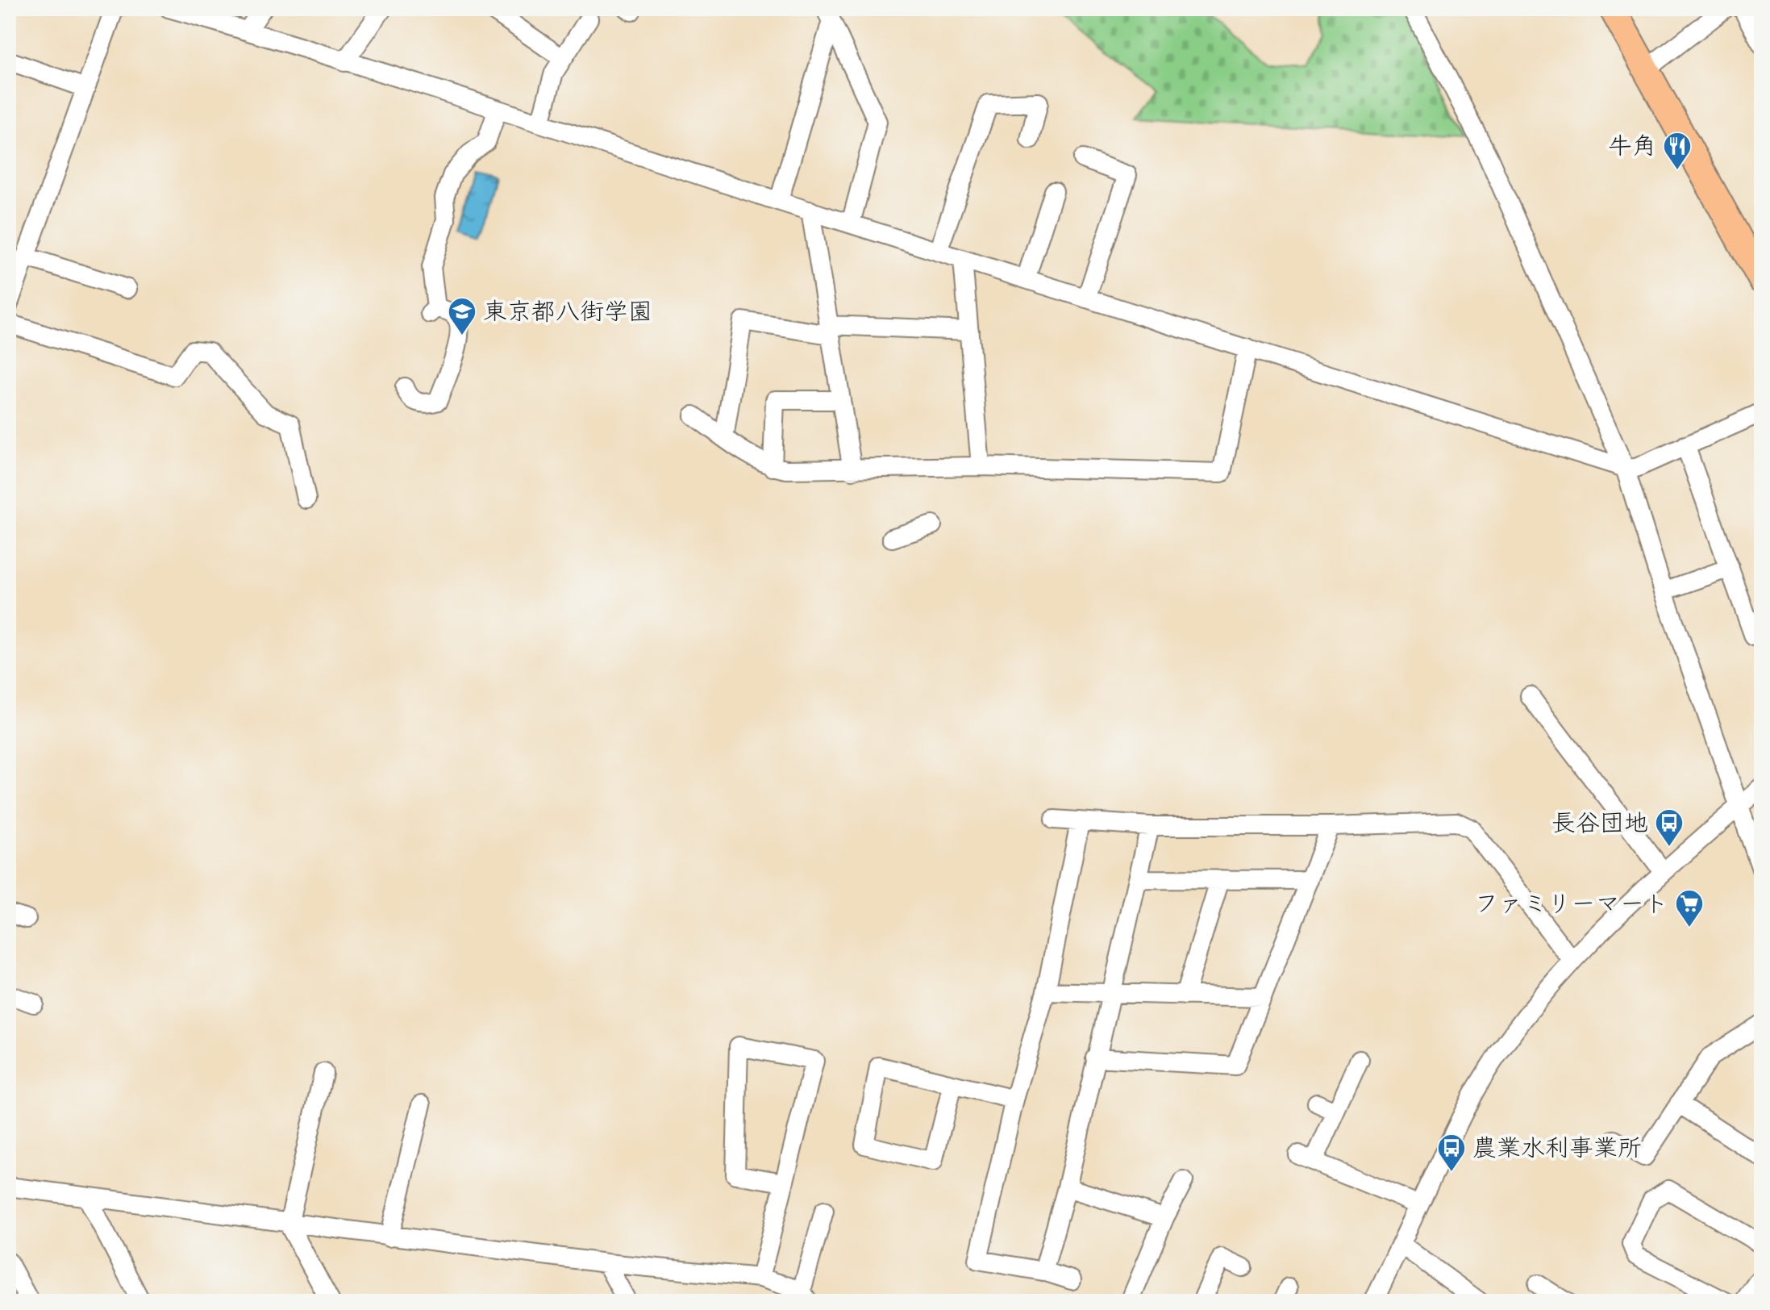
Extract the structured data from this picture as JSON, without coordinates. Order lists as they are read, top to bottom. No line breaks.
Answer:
{"places":{"restaurant":["牛角"],"school or university":["東京都八街学園"],"bus stop":["長谷団地","農業水利事業所"],"supermarket":["ファミリーマート"]}}
